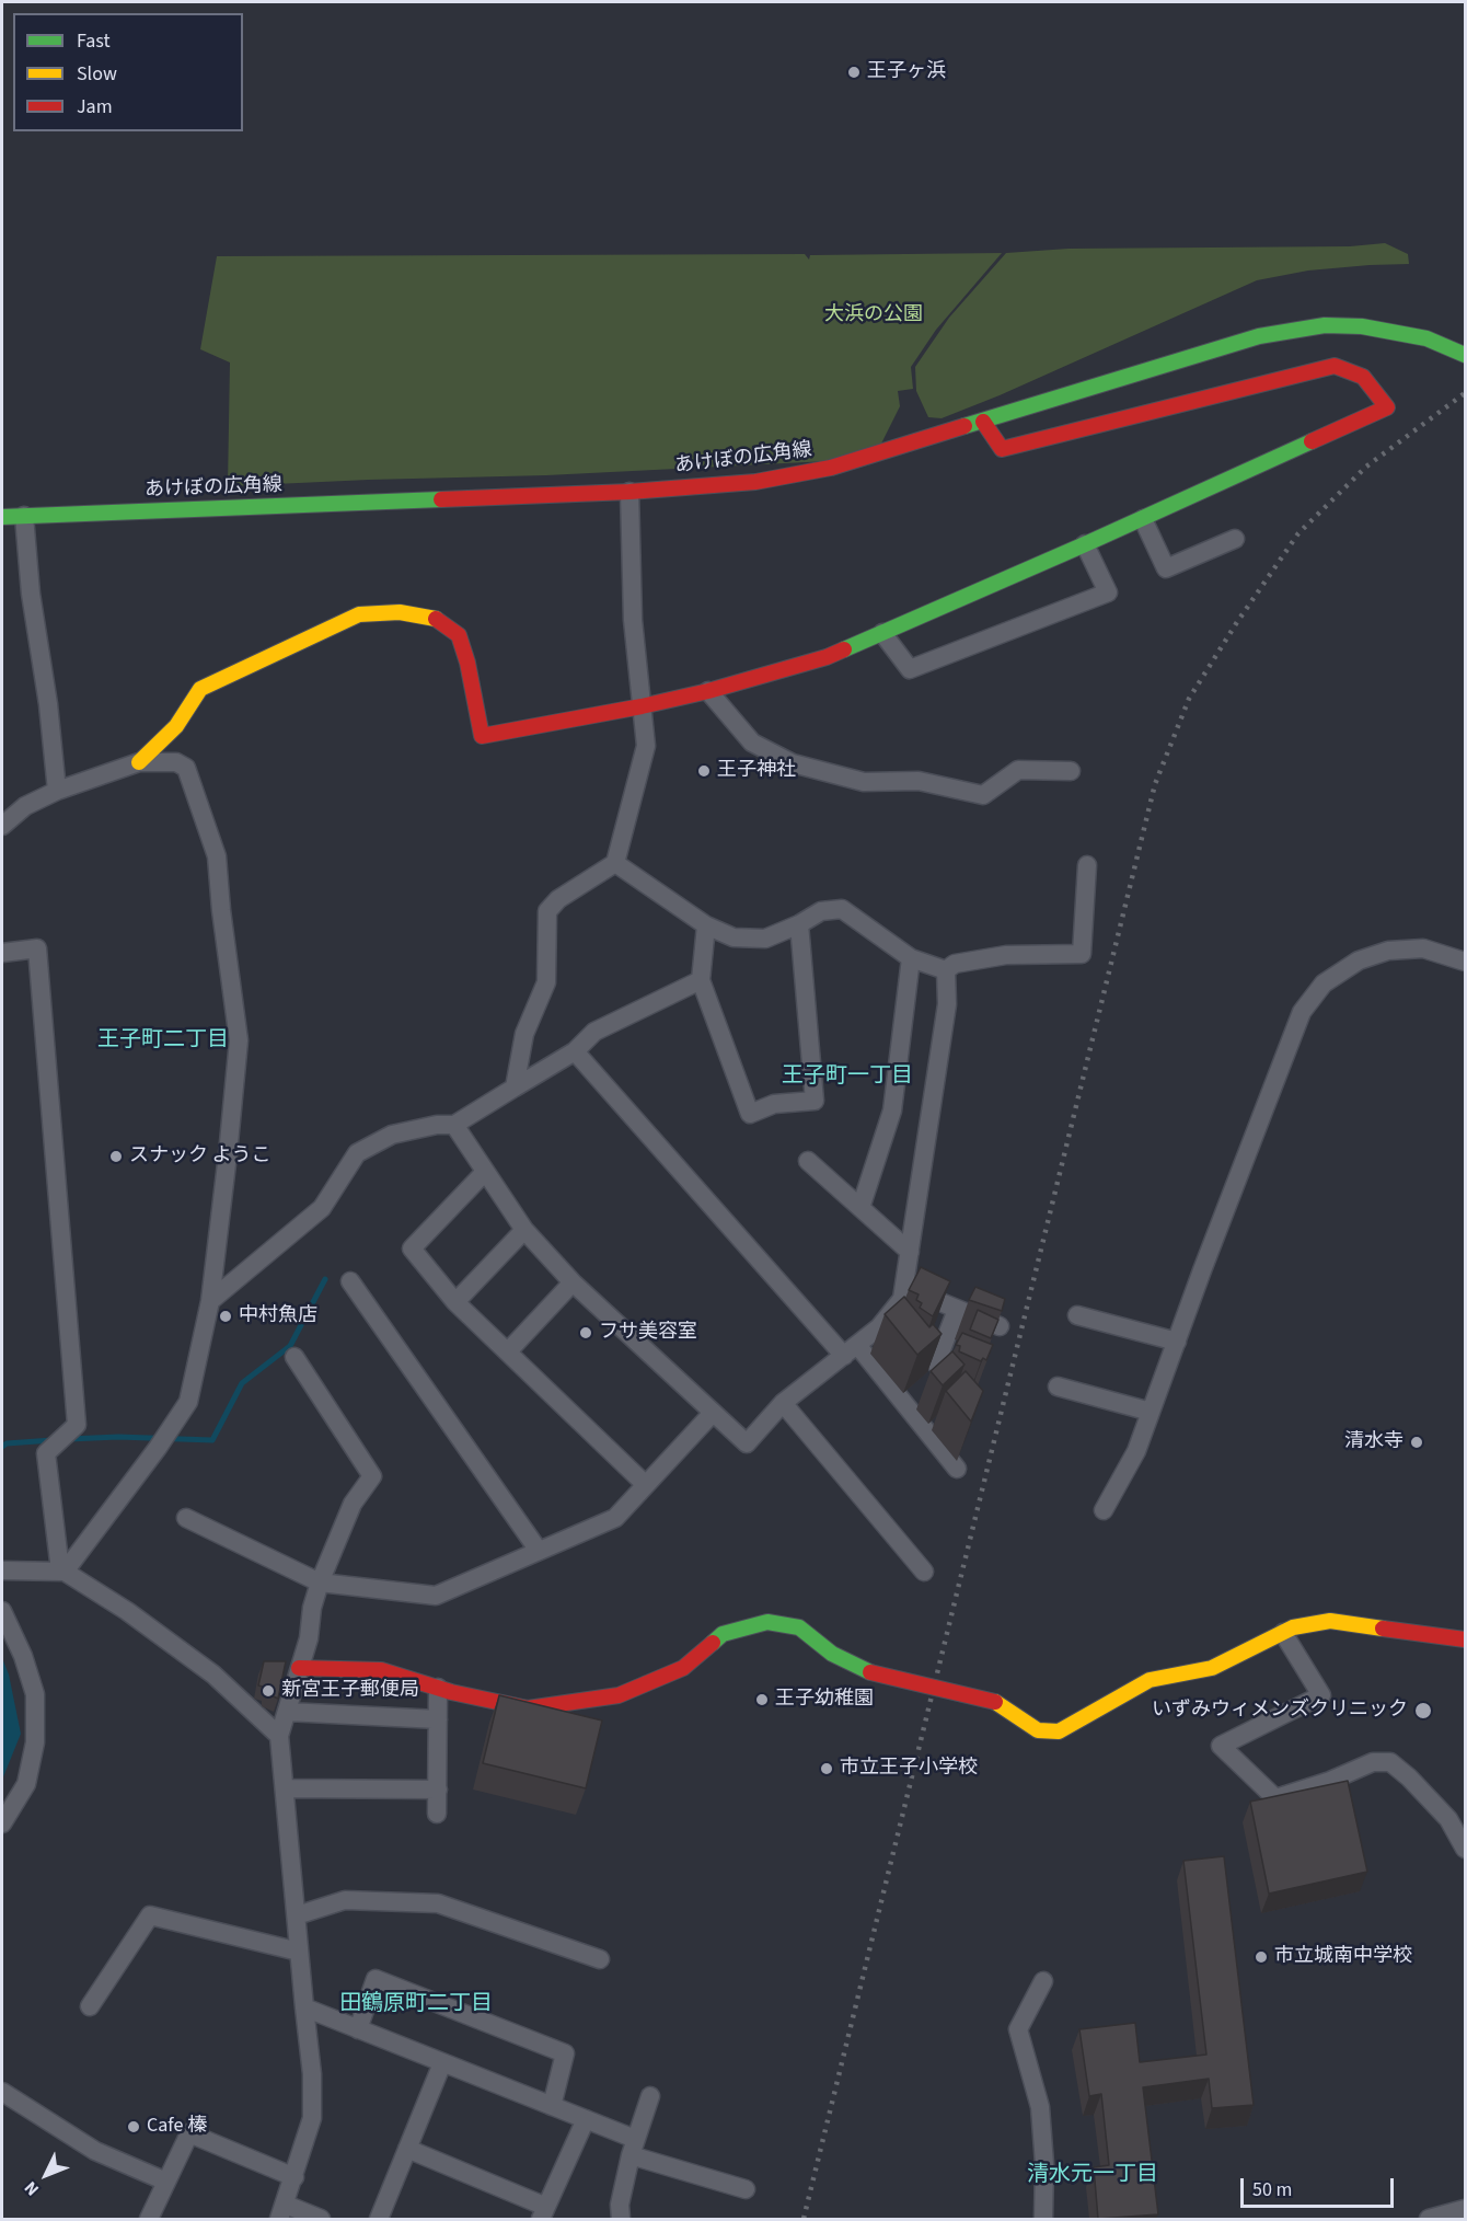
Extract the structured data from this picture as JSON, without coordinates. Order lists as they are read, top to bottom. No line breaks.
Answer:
{"streets":{"street":["あけぼの広角線"]},"districts":["王子町二丁目","王子町一丁目","田鶴原町二丁目","清水元一丁目"],"parks":["大浜の公園"],"places":["王子ヶ浜","王子神社","スナック ようこ","中村魚店","フサ美容室","清水寺","新宮王子郵便局","王子幼稚園","いずみウィメンズクリニック","市立王子小学校","市立城南中学校","Cafe 榛"],"legend":["Fast","Slow","Jam"],"scale_bar":"50 m","north":"bottom left"}
